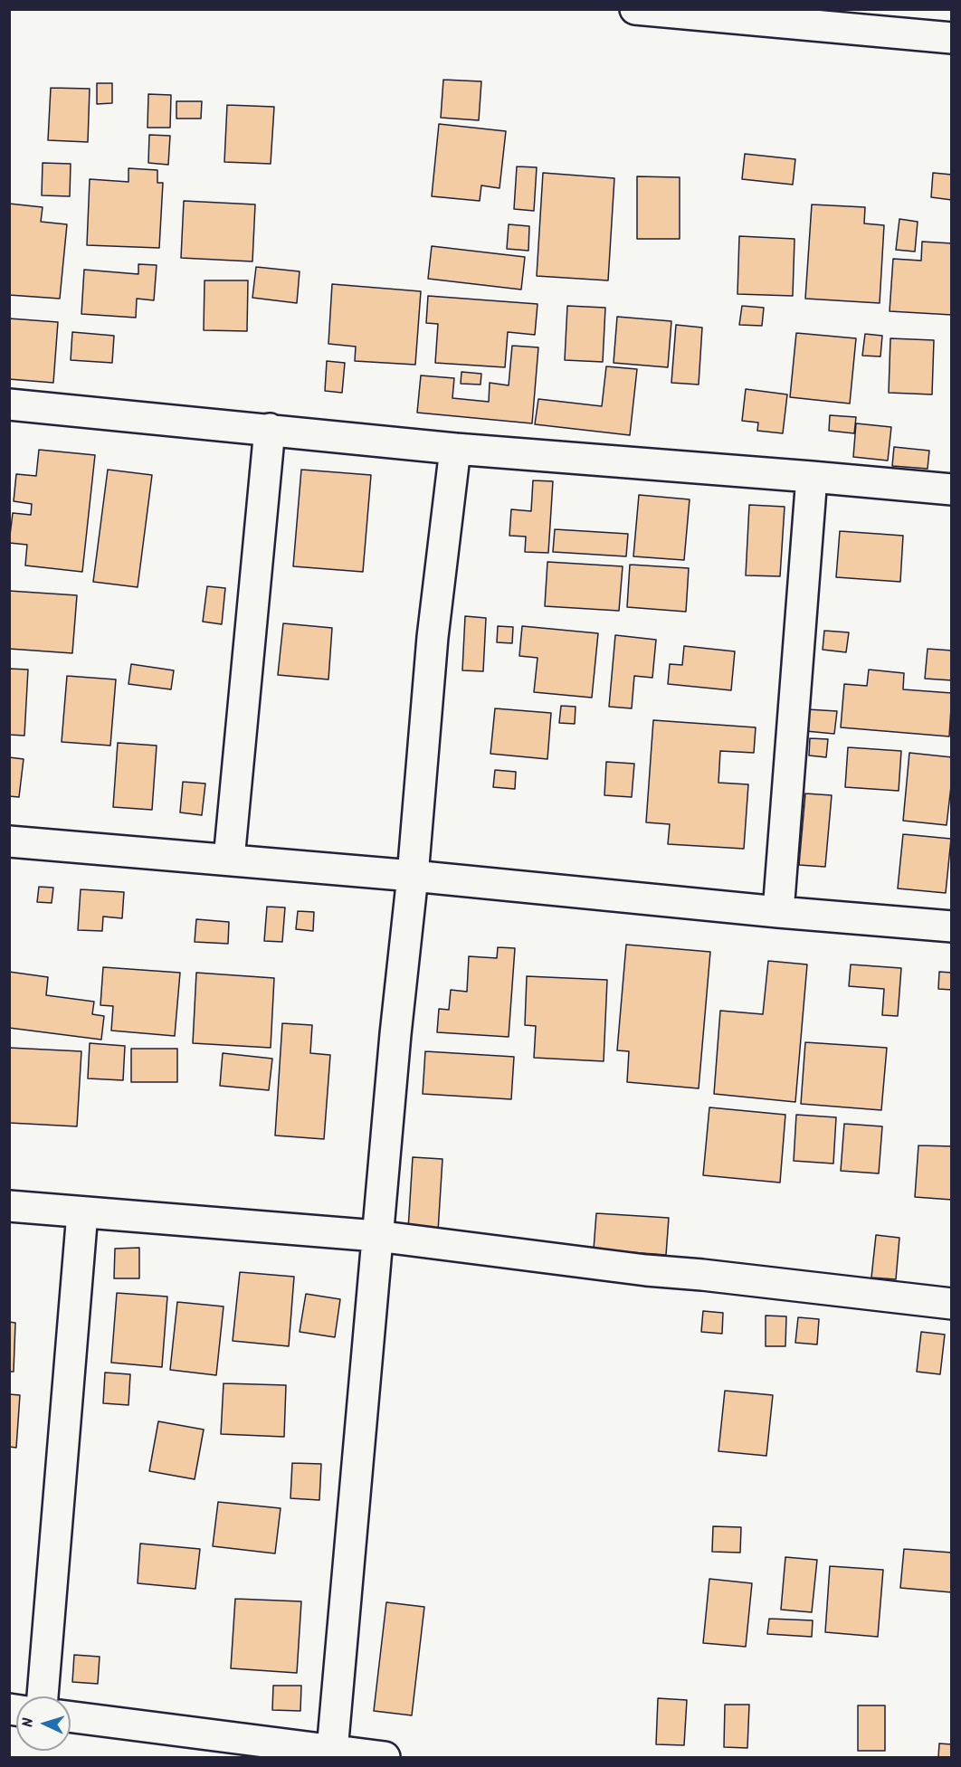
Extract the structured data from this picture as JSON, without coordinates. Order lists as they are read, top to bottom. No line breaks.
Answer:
{"north":"left"}
